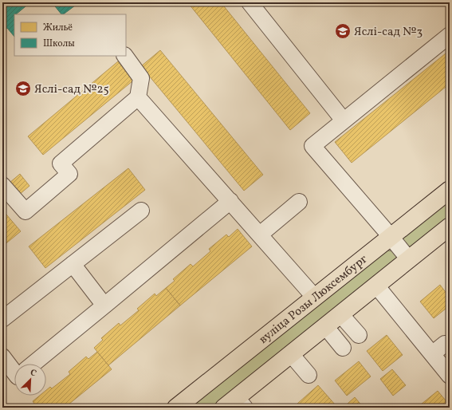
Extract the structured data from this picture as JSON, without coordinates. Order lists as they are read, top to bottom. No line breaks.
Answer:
{"streets":{"main road":["вуліца Розы Люксембург"]},"places":{"school or university":["Яслі-сад №3","Яслі-сад №25"]},"legend":["Жильё","Школы"],"north":"top right"}
